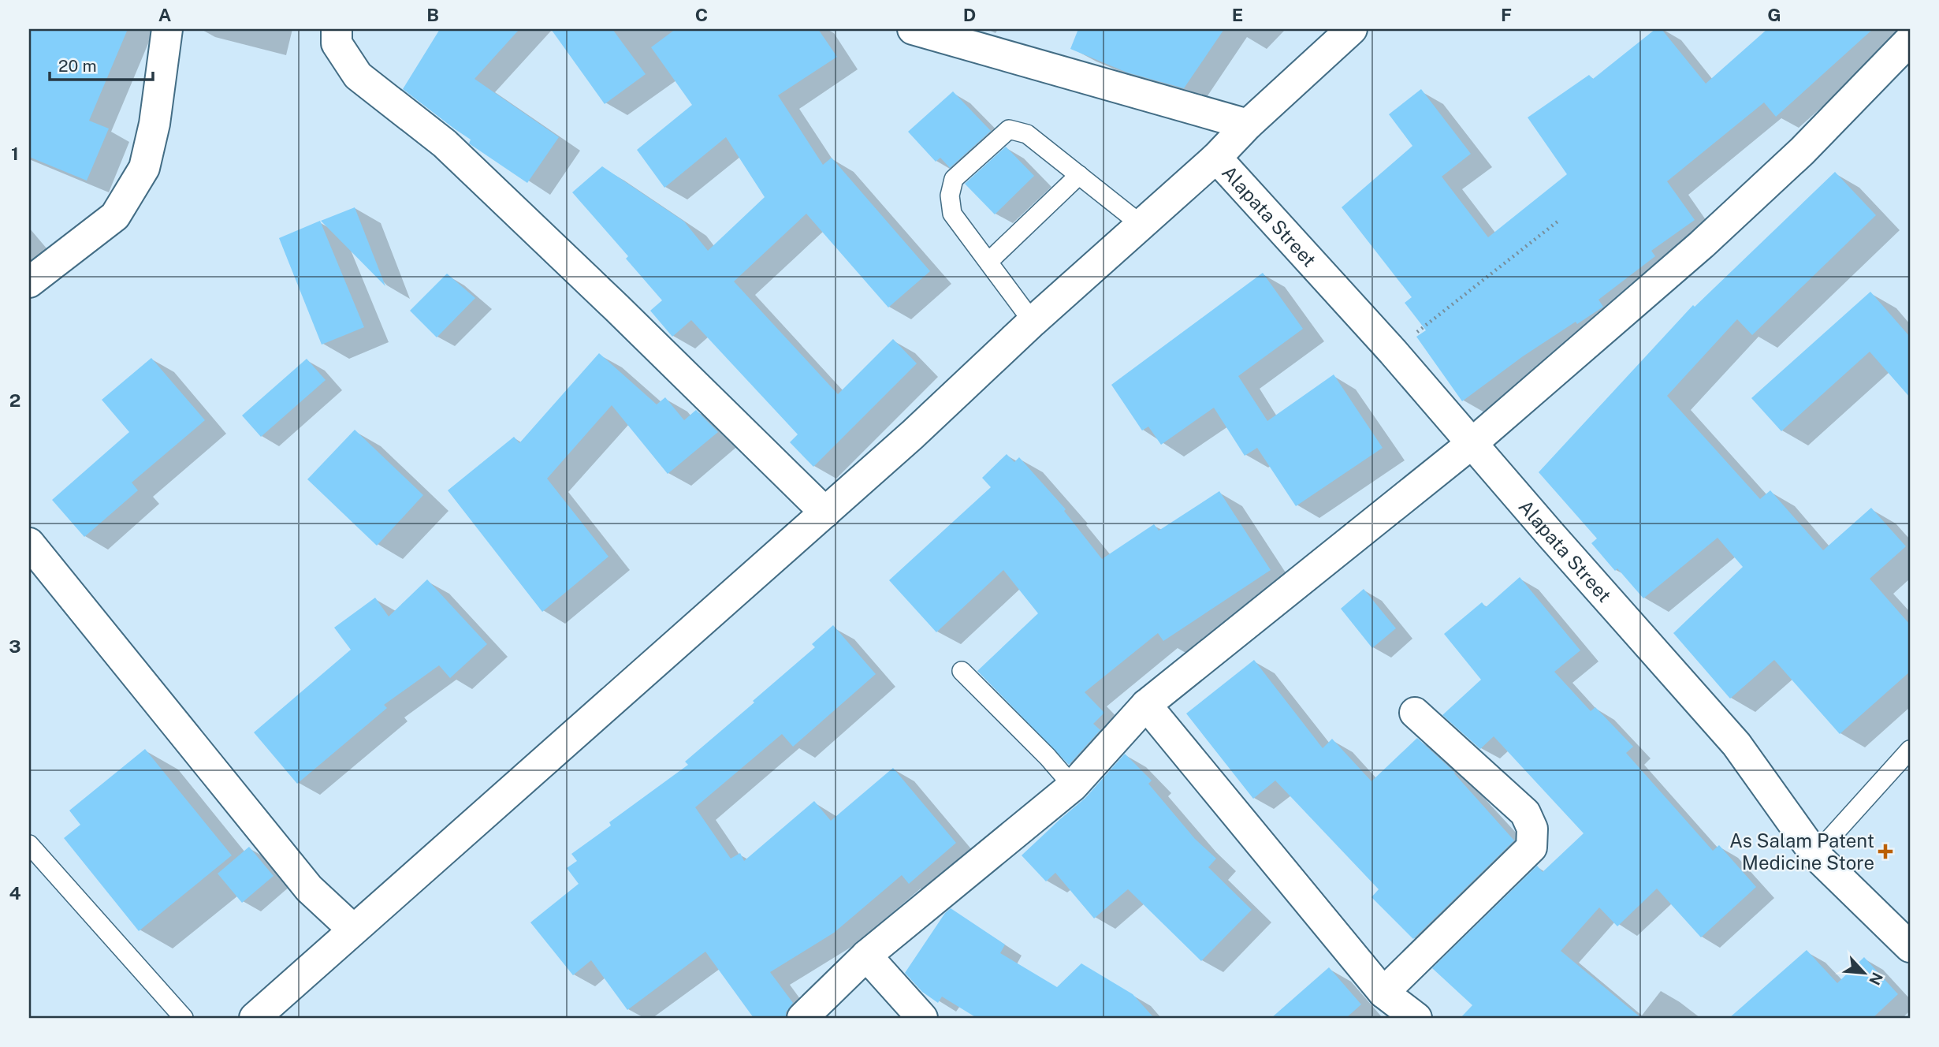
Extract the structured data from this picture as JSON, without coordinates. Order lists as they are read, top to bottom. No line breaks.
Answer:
{"streets":{"street":["Alapata Street"]},"places":{"health":["As Salam Patent Medicine Store"]},"scale_bar":"20 m","north":"bottom right","grid":{"columns":["A","B","C","D","E","F","G"],"rows":["1","2","3","4"]}}
